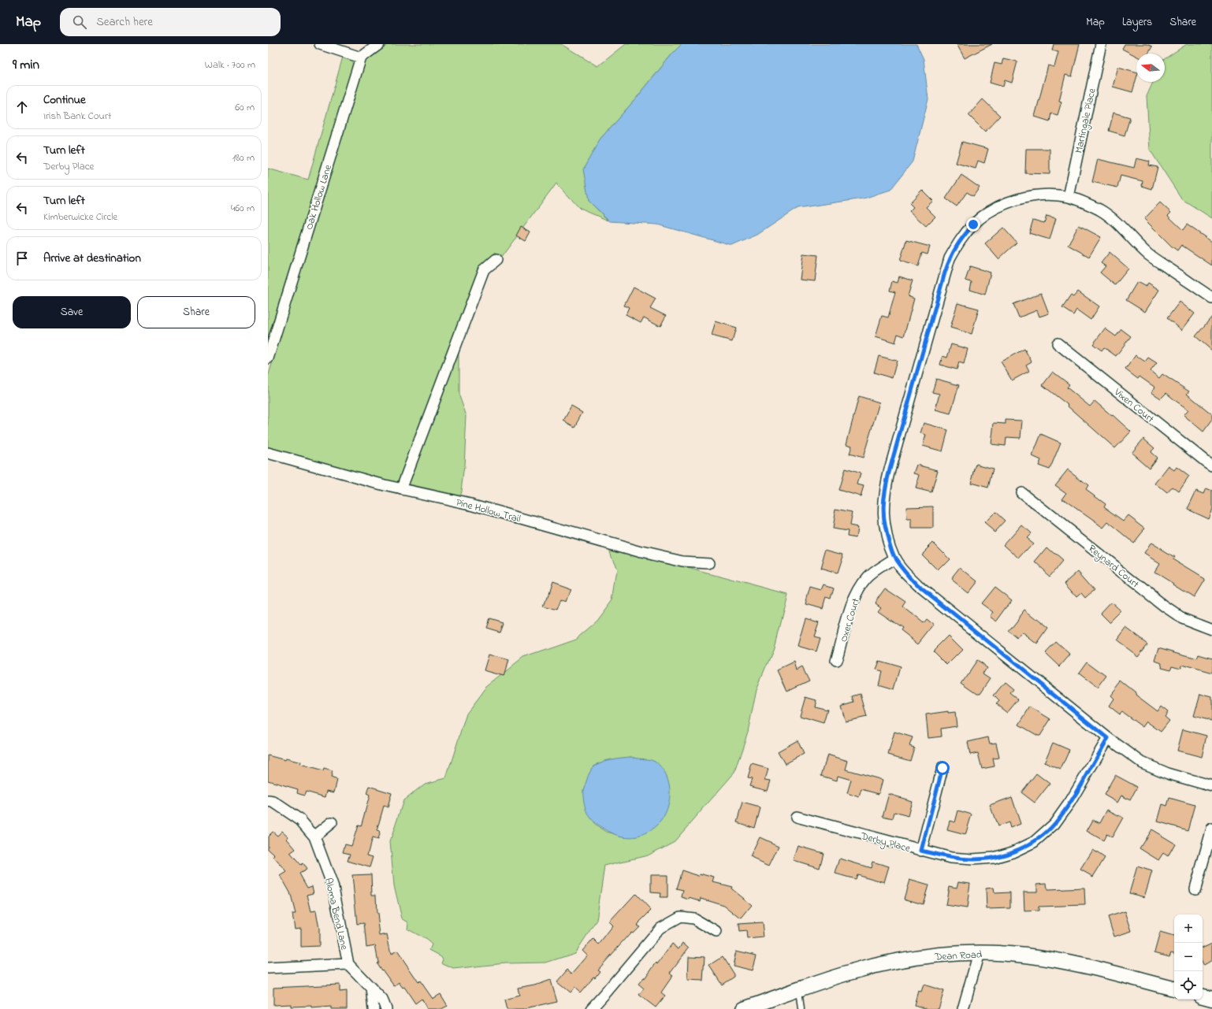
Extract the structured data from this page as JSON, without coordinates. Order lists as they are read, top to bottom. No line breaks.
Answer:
{"streets":{"main road":["Dean Road"],"street":["Martingale Place","Oak Hollow Lane","Vixen Court","Pine Hollow Trail","Reynard Court","Oxer Court","Derby Place","Aloma Bend Lane"]},"north":"left","page":{"header":"Map","search":"Search here","nav":["Map","Layers","Share"],"heading":["9 min","Walk · 700 m"],"list":[["Continue","Irish Bank Court","60 m"],["Turn left","Derby Place","180 m"],["Turn left","Kimberwicke Circle","460 m"],"Arrive at destination"],"buttons":["Save","Share"],"map_buttons":["+","−"]}}
